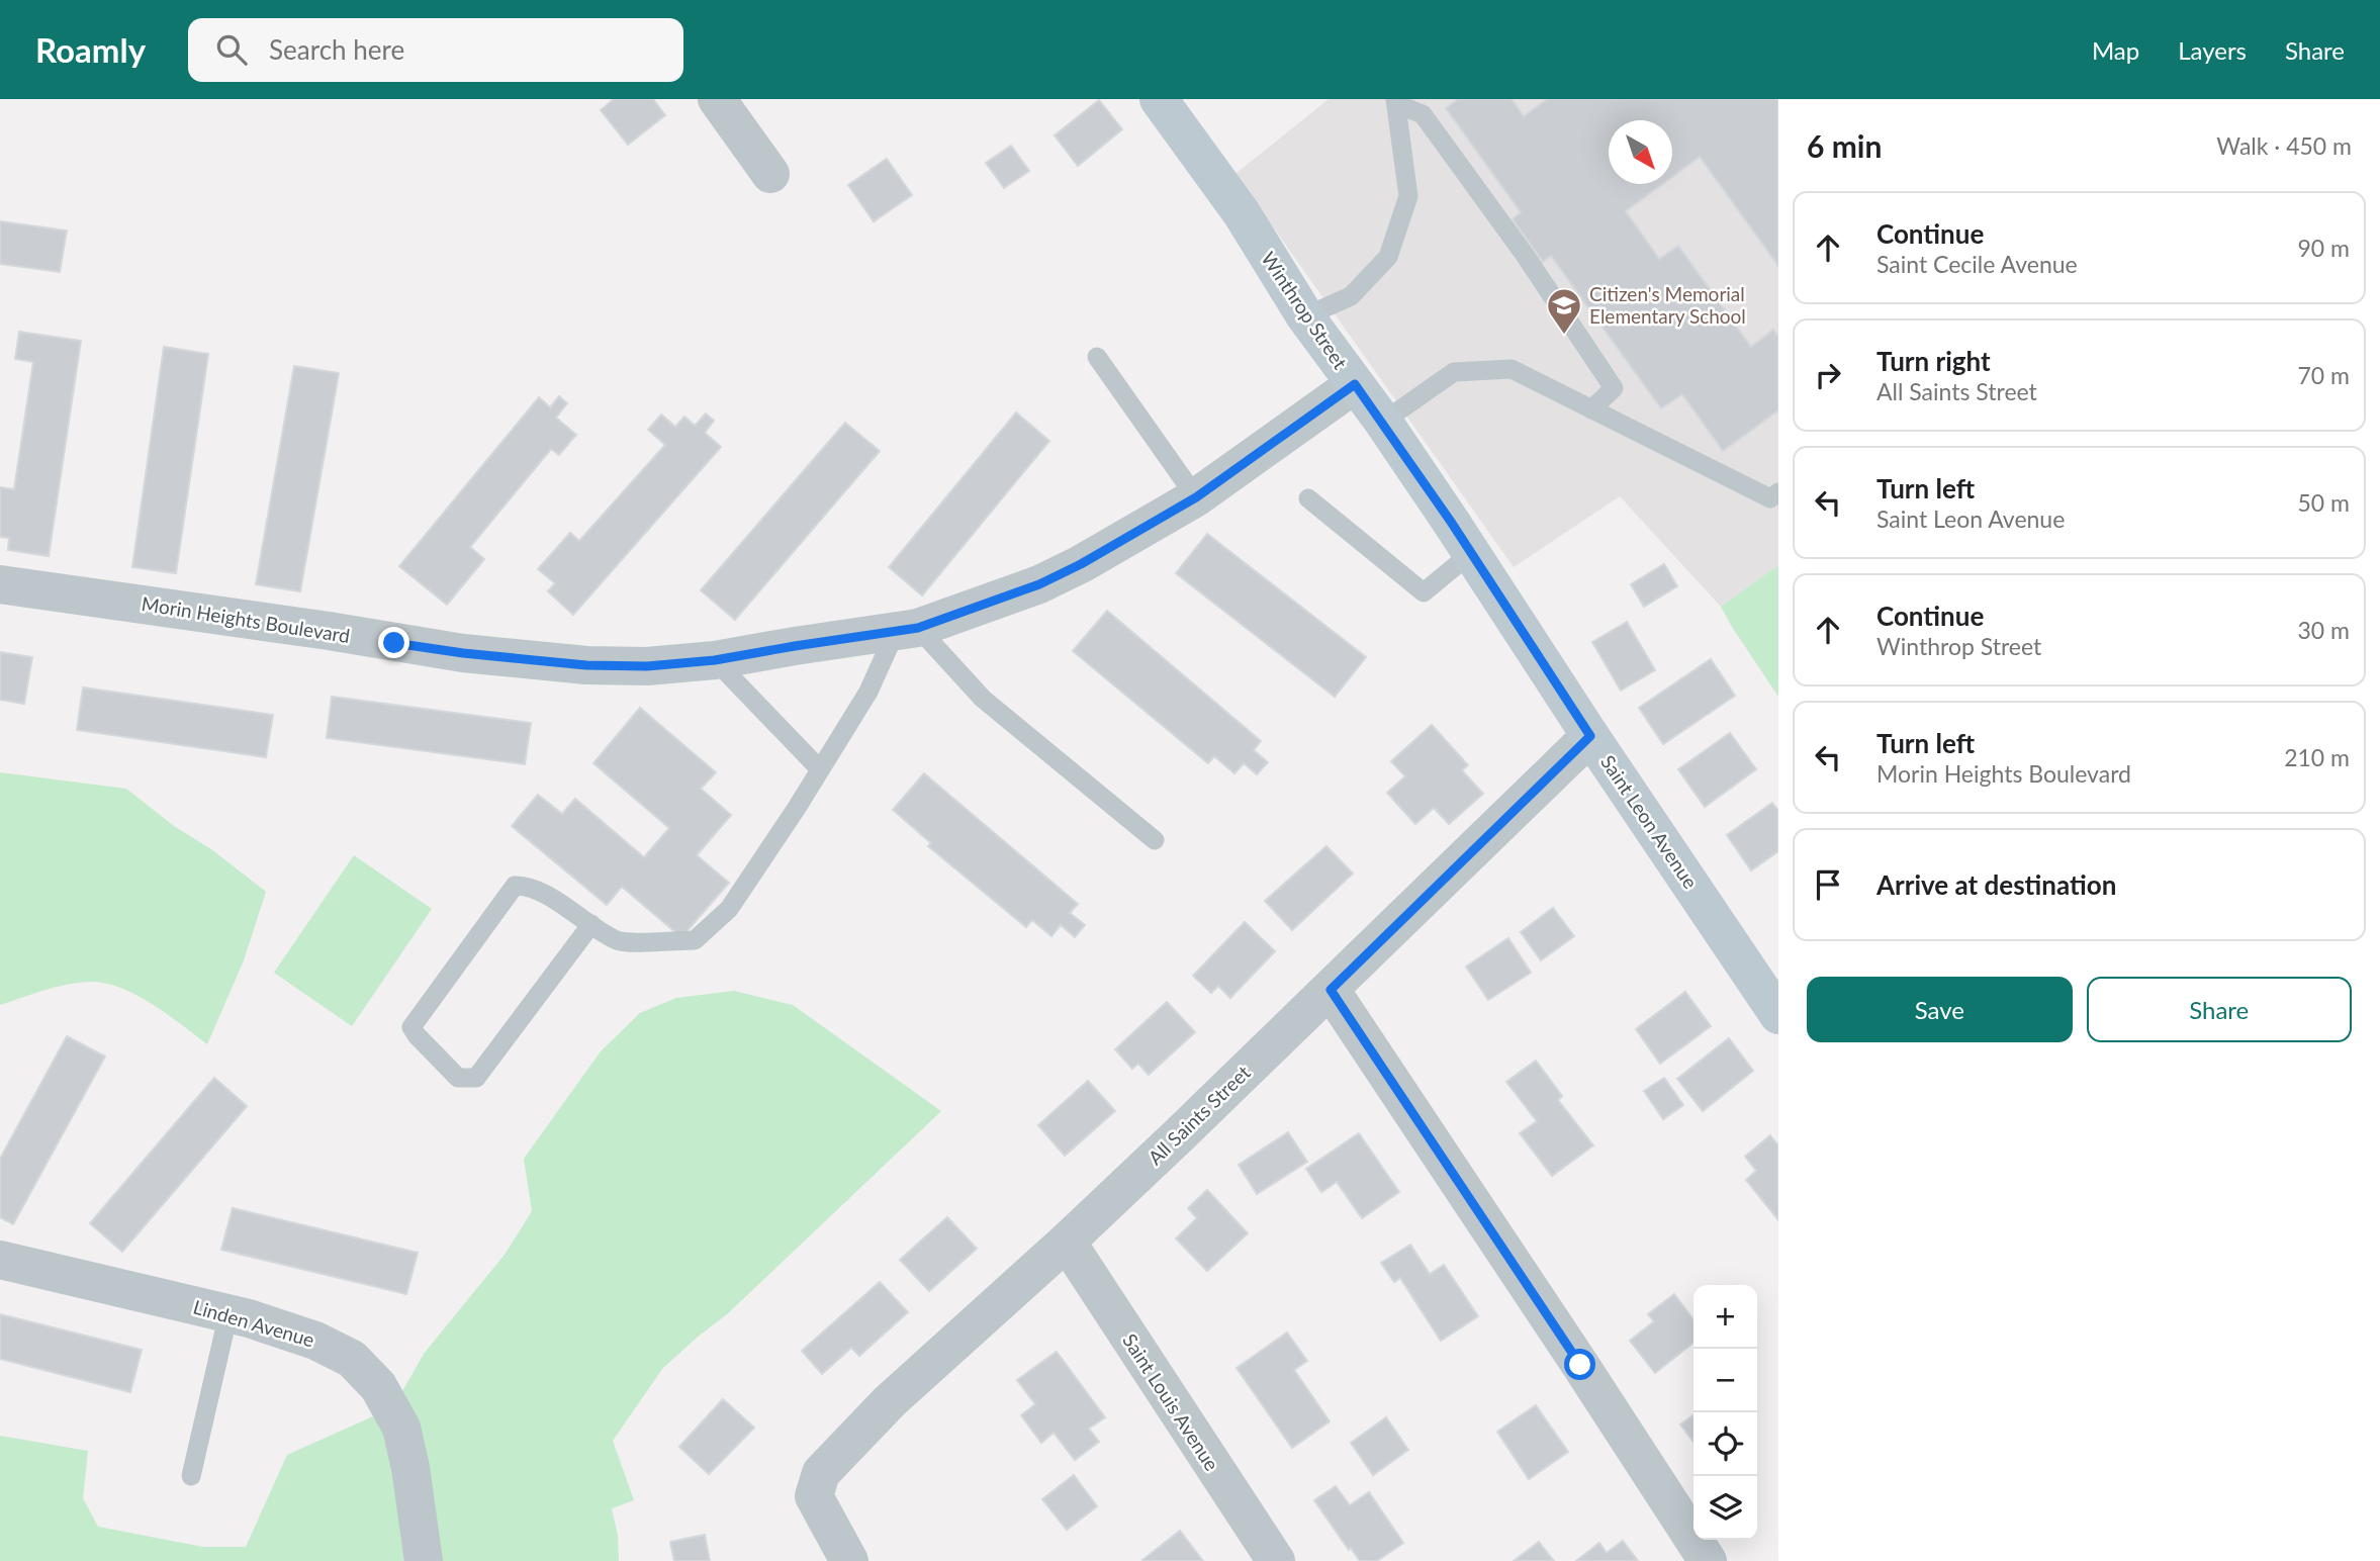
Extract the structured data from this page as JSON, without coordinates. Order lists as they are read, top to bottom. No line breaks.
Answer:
{"streets":{"street":["Winthrop Street","Morin Heights Boulevard","Saint Leon Avenue","All Saints Street","Linden Avenue","Saint Louis Avenue"]},"crossings":[["Winthrop Street","Morin Heights Boulevard"],["Winthrop Street","Saint Leon Avenue"],["Saint Leon Avenue","All Saints Street"],["All Saints Street","Saint Louis Avenue"]],"places":{"school or university":["Citizen's Memorial Elementary School"]},"north":"bottom right","page":{"header":"Roamly","search":"Search here","nav":["Map","Layers","Share"],"heading":["6 min","Walk · 450 m"],"list":[["Continue","Saint Cecile Avenue","90 m"],["Turn right","All Saints Street","70 m"],["Turn left","Saint Leon Avenue","50 m"],["Continue","Winthrop Street","30 m"],["Turn left","Morin Heights Boulevard","210 m"],"Arrive at destination"],"buttons":["Save","Share"],"map_buttons":["+","−"]}}
